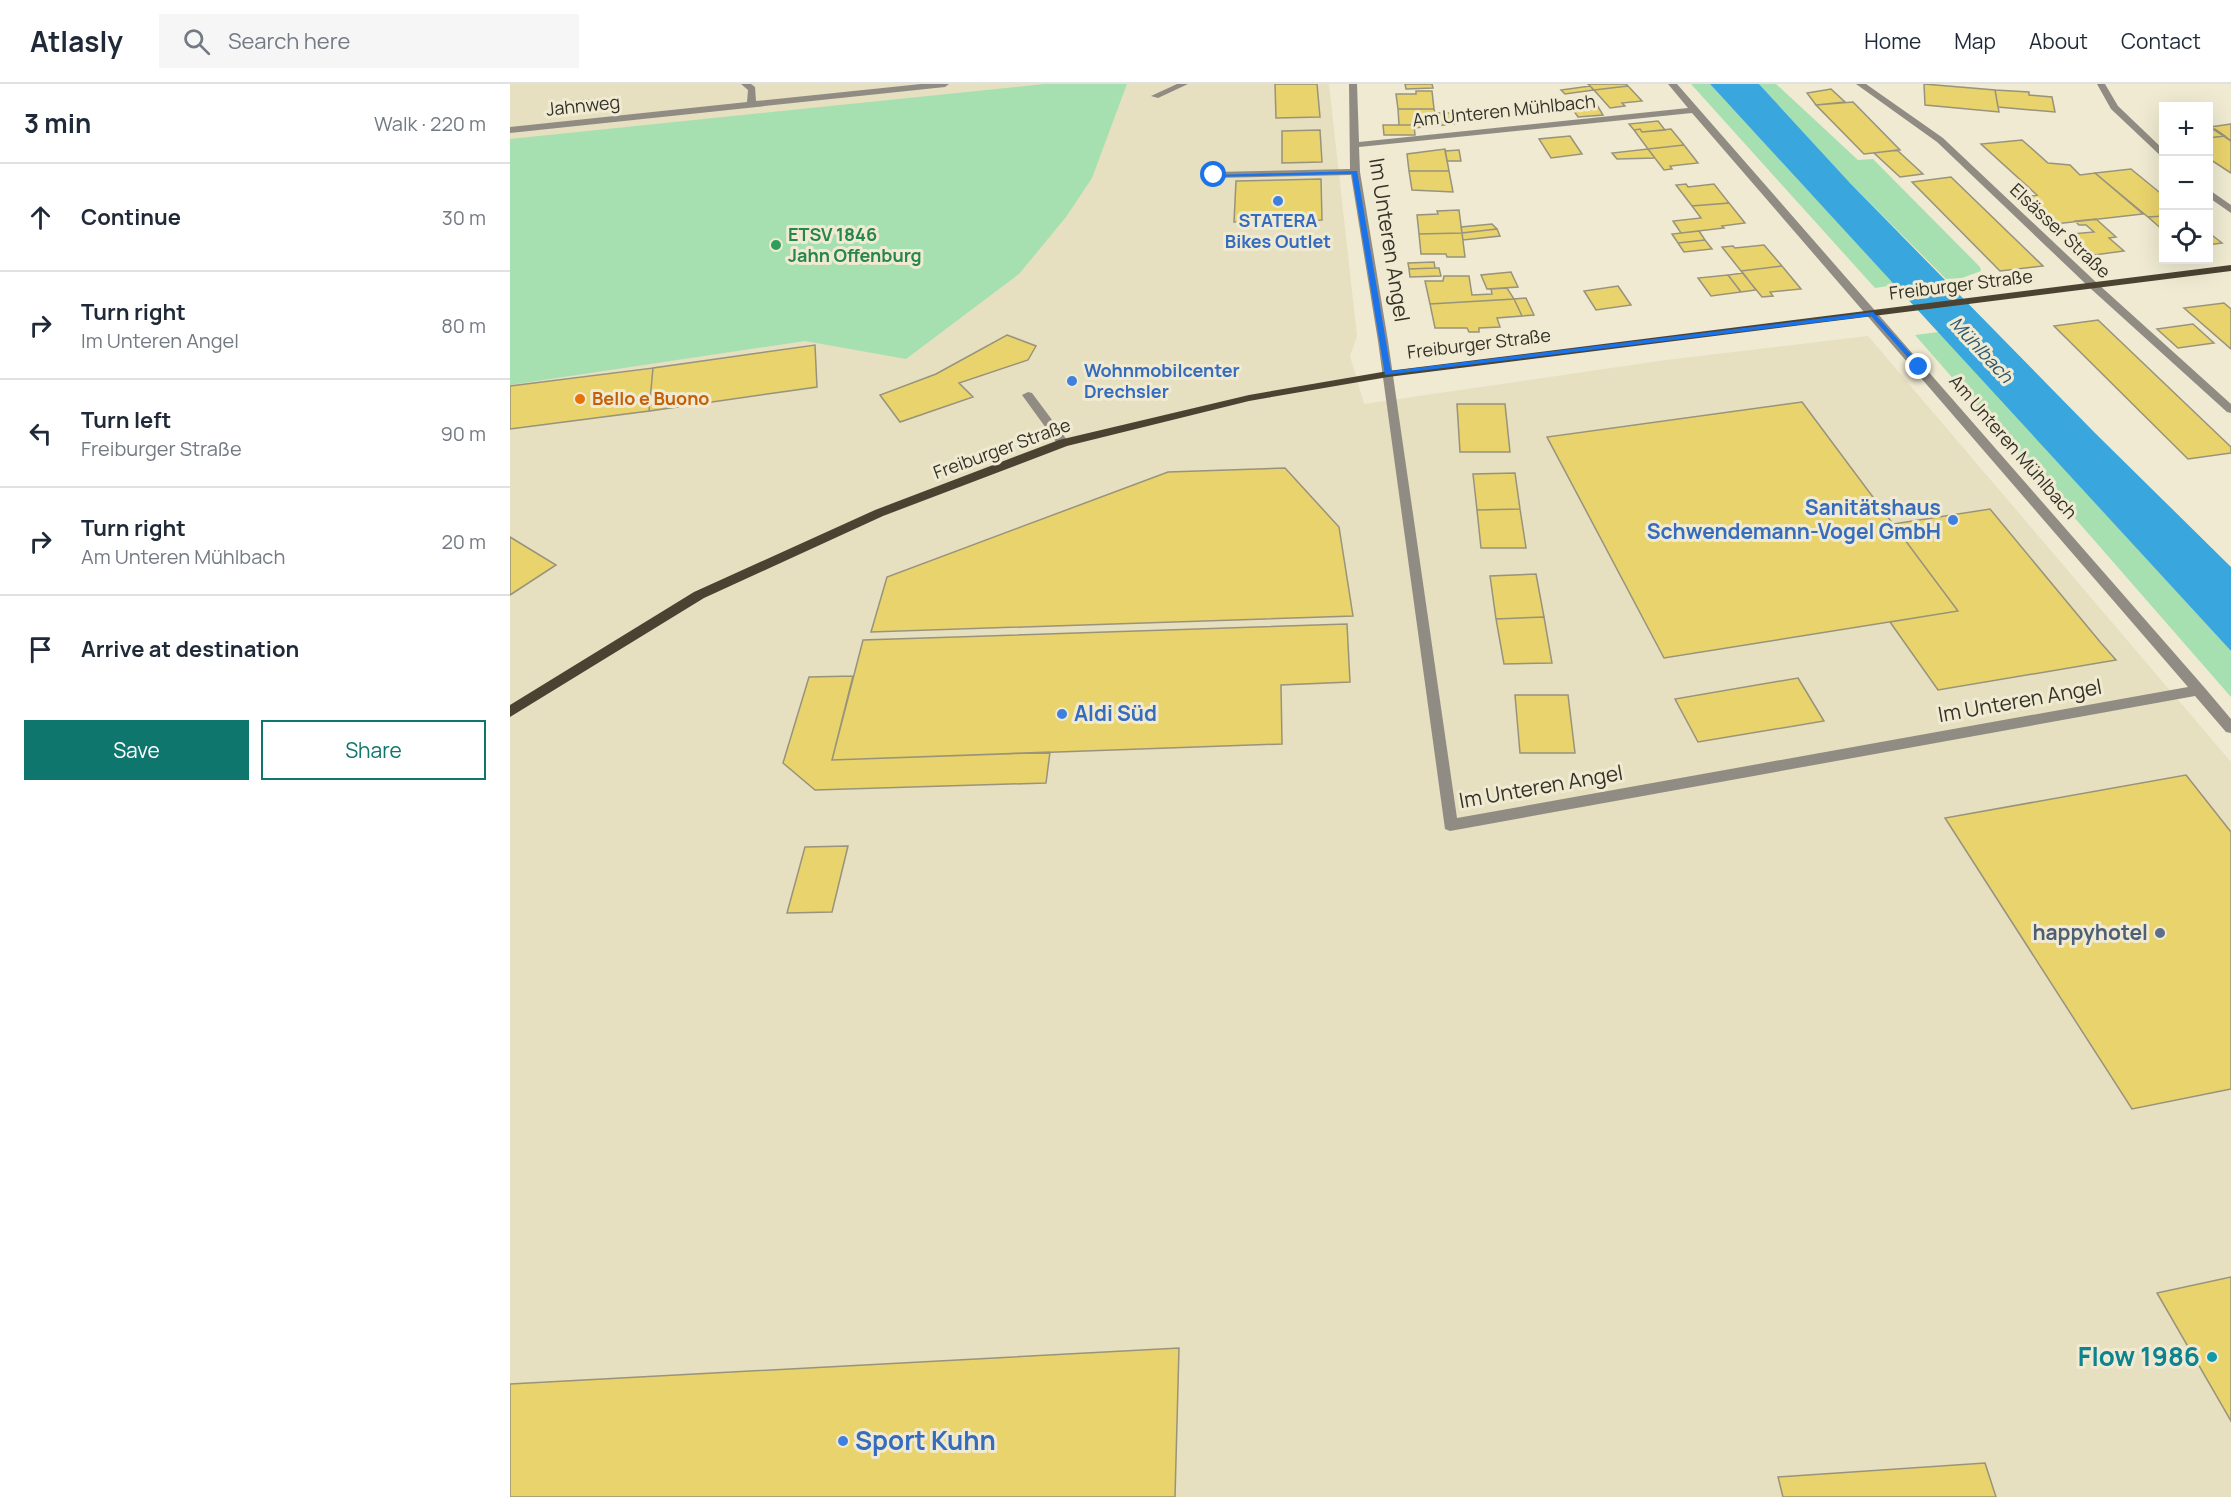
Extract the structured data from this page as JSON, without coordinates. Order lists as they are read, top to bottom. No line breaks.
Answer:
{"streets":{"main road":["Freiburger Straße"],"street":["Jahnweg","Am Unteren Mühlbach","Elsässer Straße","Im Unteren Angel"]},"crossings":[["Am Unteren Mühlbach","Im Unteren Angel"],["Am Unteren Mühlbach","Freiburger Straße"],["Elsässer Straße","Freiburger Straße"],["Im Unteren Angel","Freiburger Straße"]],"water":["Mühlbach"],"places":["STATERA Bikes Outlet","ETSV 1846 Jahn Offenburg","Wohnmobilcenter Drechsler","Bello e Buono","Sanitätshaus Schwendemann-Vogel GmbH","Aldi Süd","happyhotel","Flow 1986","Sport Kuhn"],"page":{"header":"Atlasly","search":"Search here","nav":["Home","Map","About","Contact"],"heading":["3 min","Walk · 220 m"],"map_buttons":["+","−"],"list":[["Continue","30 m"],["Turn right","Im Unteren Angel","80 m"],["Turn left","Freiburger Straße","90 m"],["Turn right","Am Unteren Mühlbach","20 m"],"Arrive at destination"],"buttons":["Save","Share"]}}
